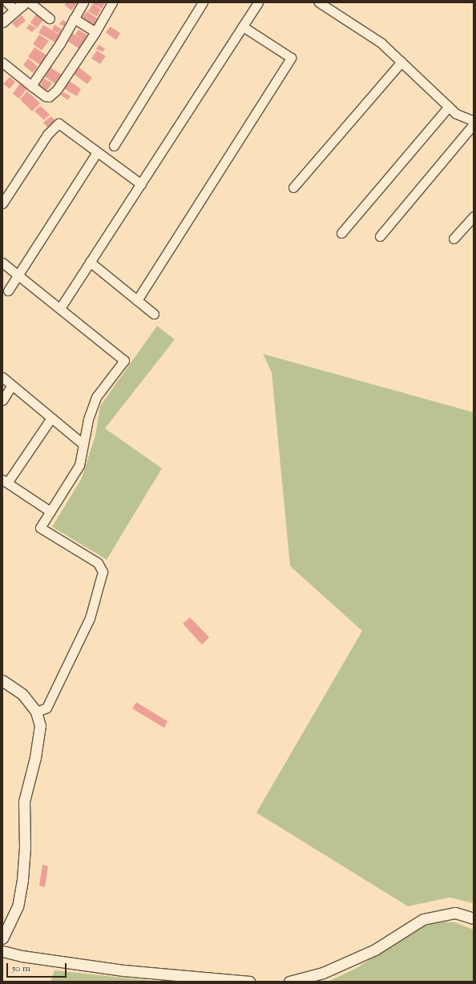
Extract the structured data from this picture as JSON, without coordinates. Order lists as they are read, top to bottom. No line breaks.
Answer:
{"scale_bar":"50 m"}
